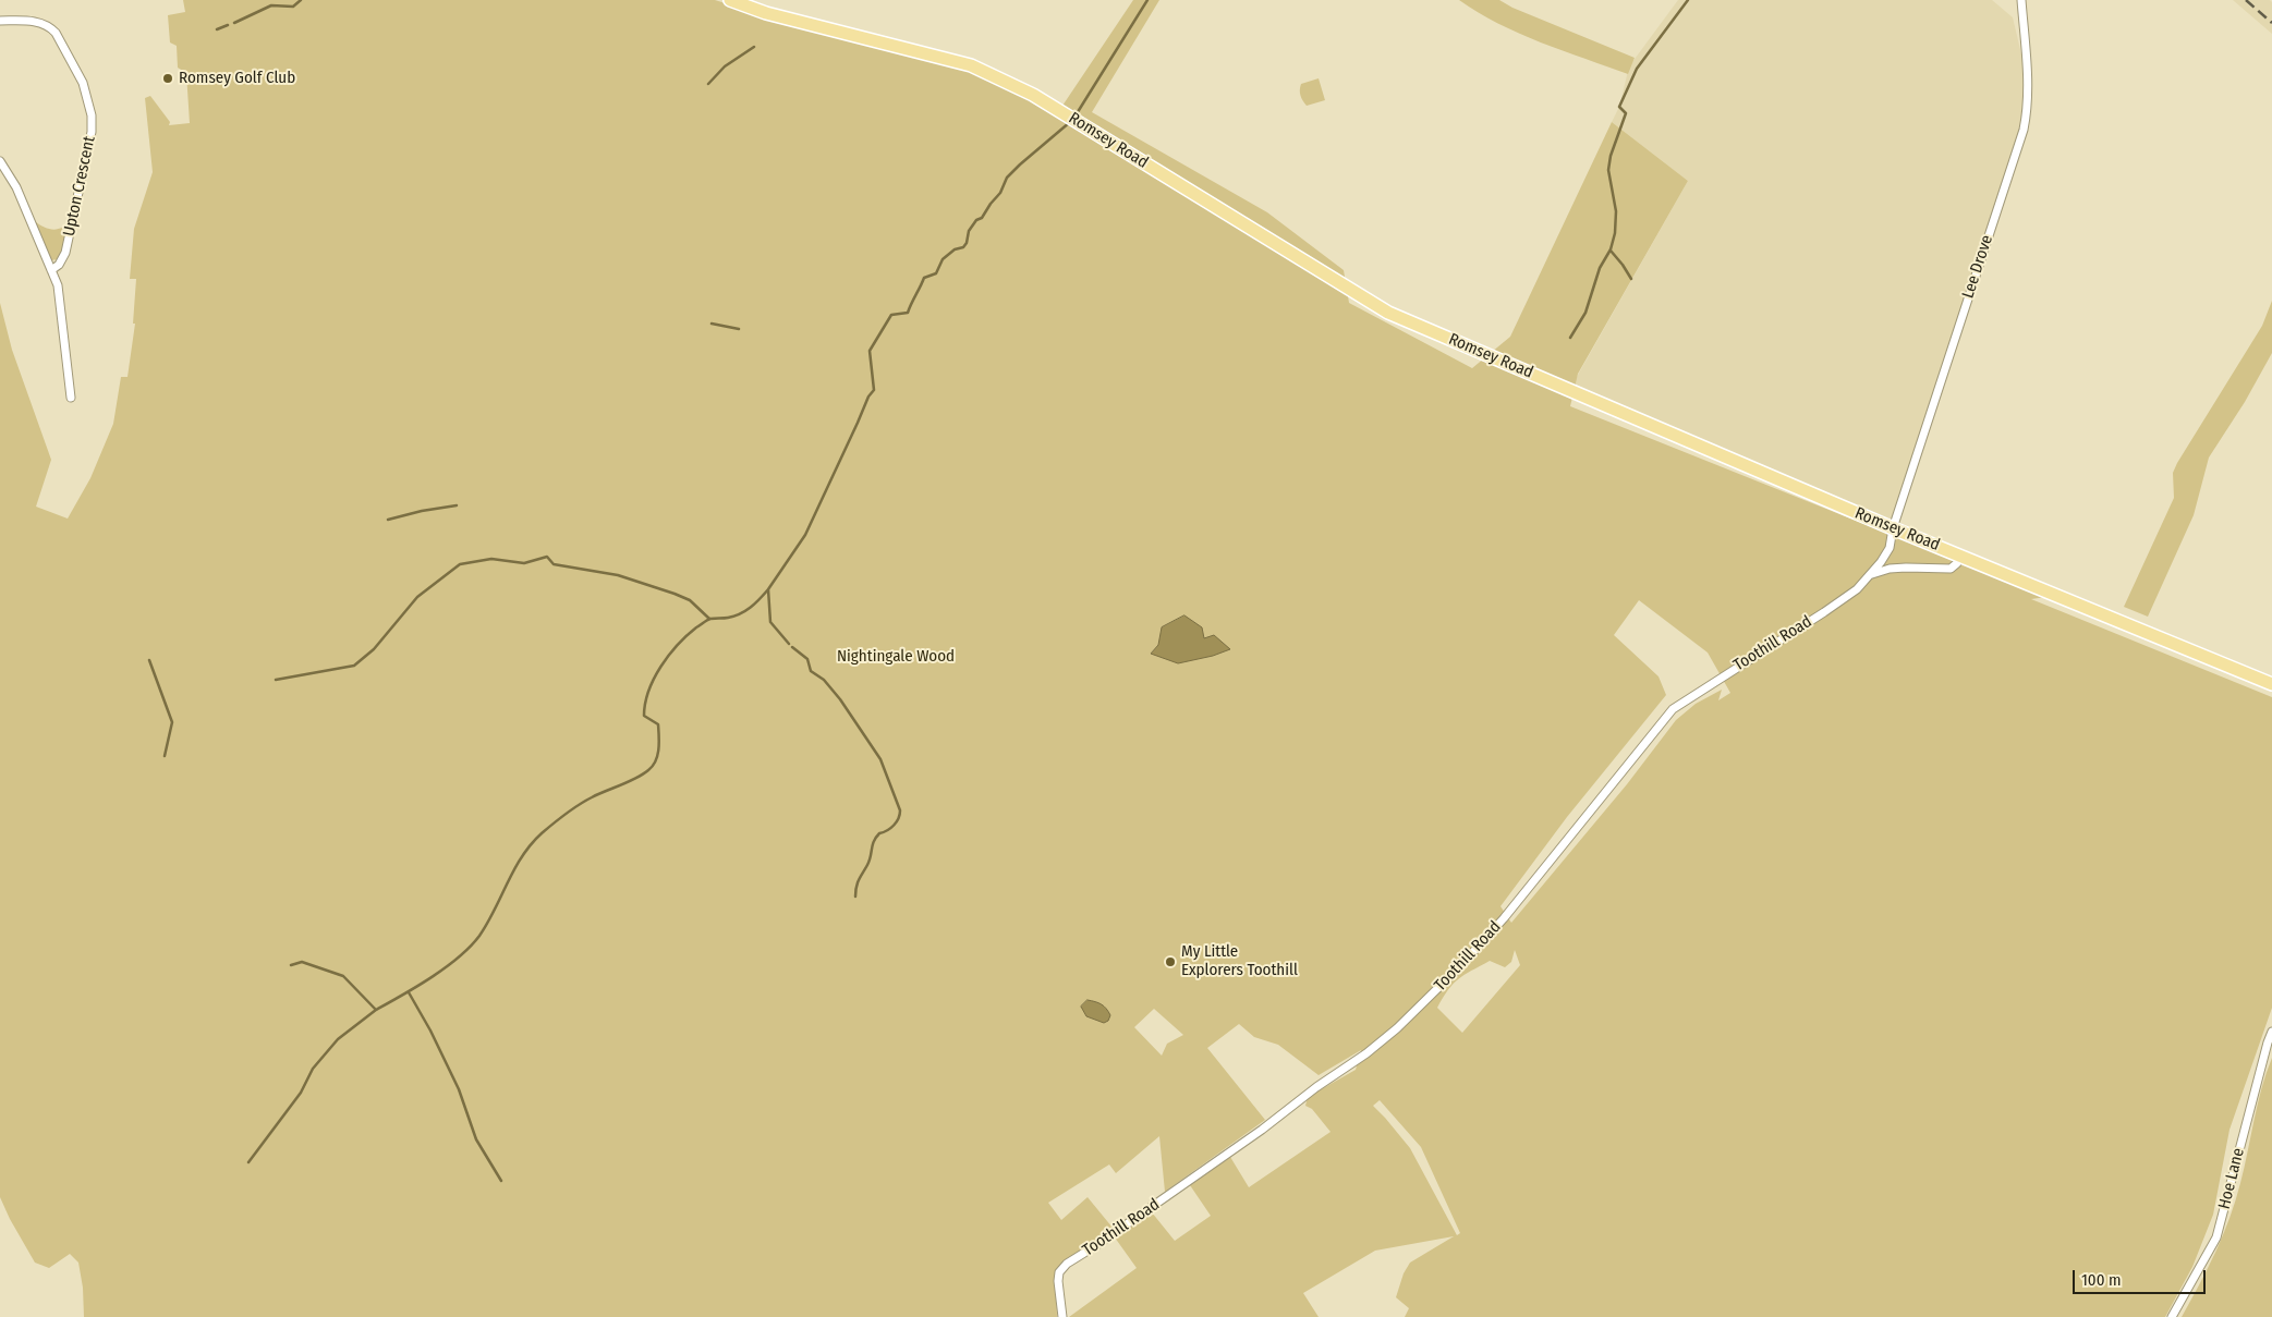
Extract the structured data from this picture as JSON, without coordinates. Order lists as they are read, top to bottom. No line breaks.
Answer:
{"streets":{"main road":["Romsey Road"],"street":["Upton Crescent","Lee Drove","Toothill Road","Hoe Lane"]},"crossings":[["Romsey Road","Lee Drove"],["Romsey Road","Toothill Road"],["Lee Drove","Toothill Road"]],"parks":["Nightingale Wood"],"places":["Romsey Golf Club","My Little Explorers Toothill"],"scale_bar":"100 m"}
